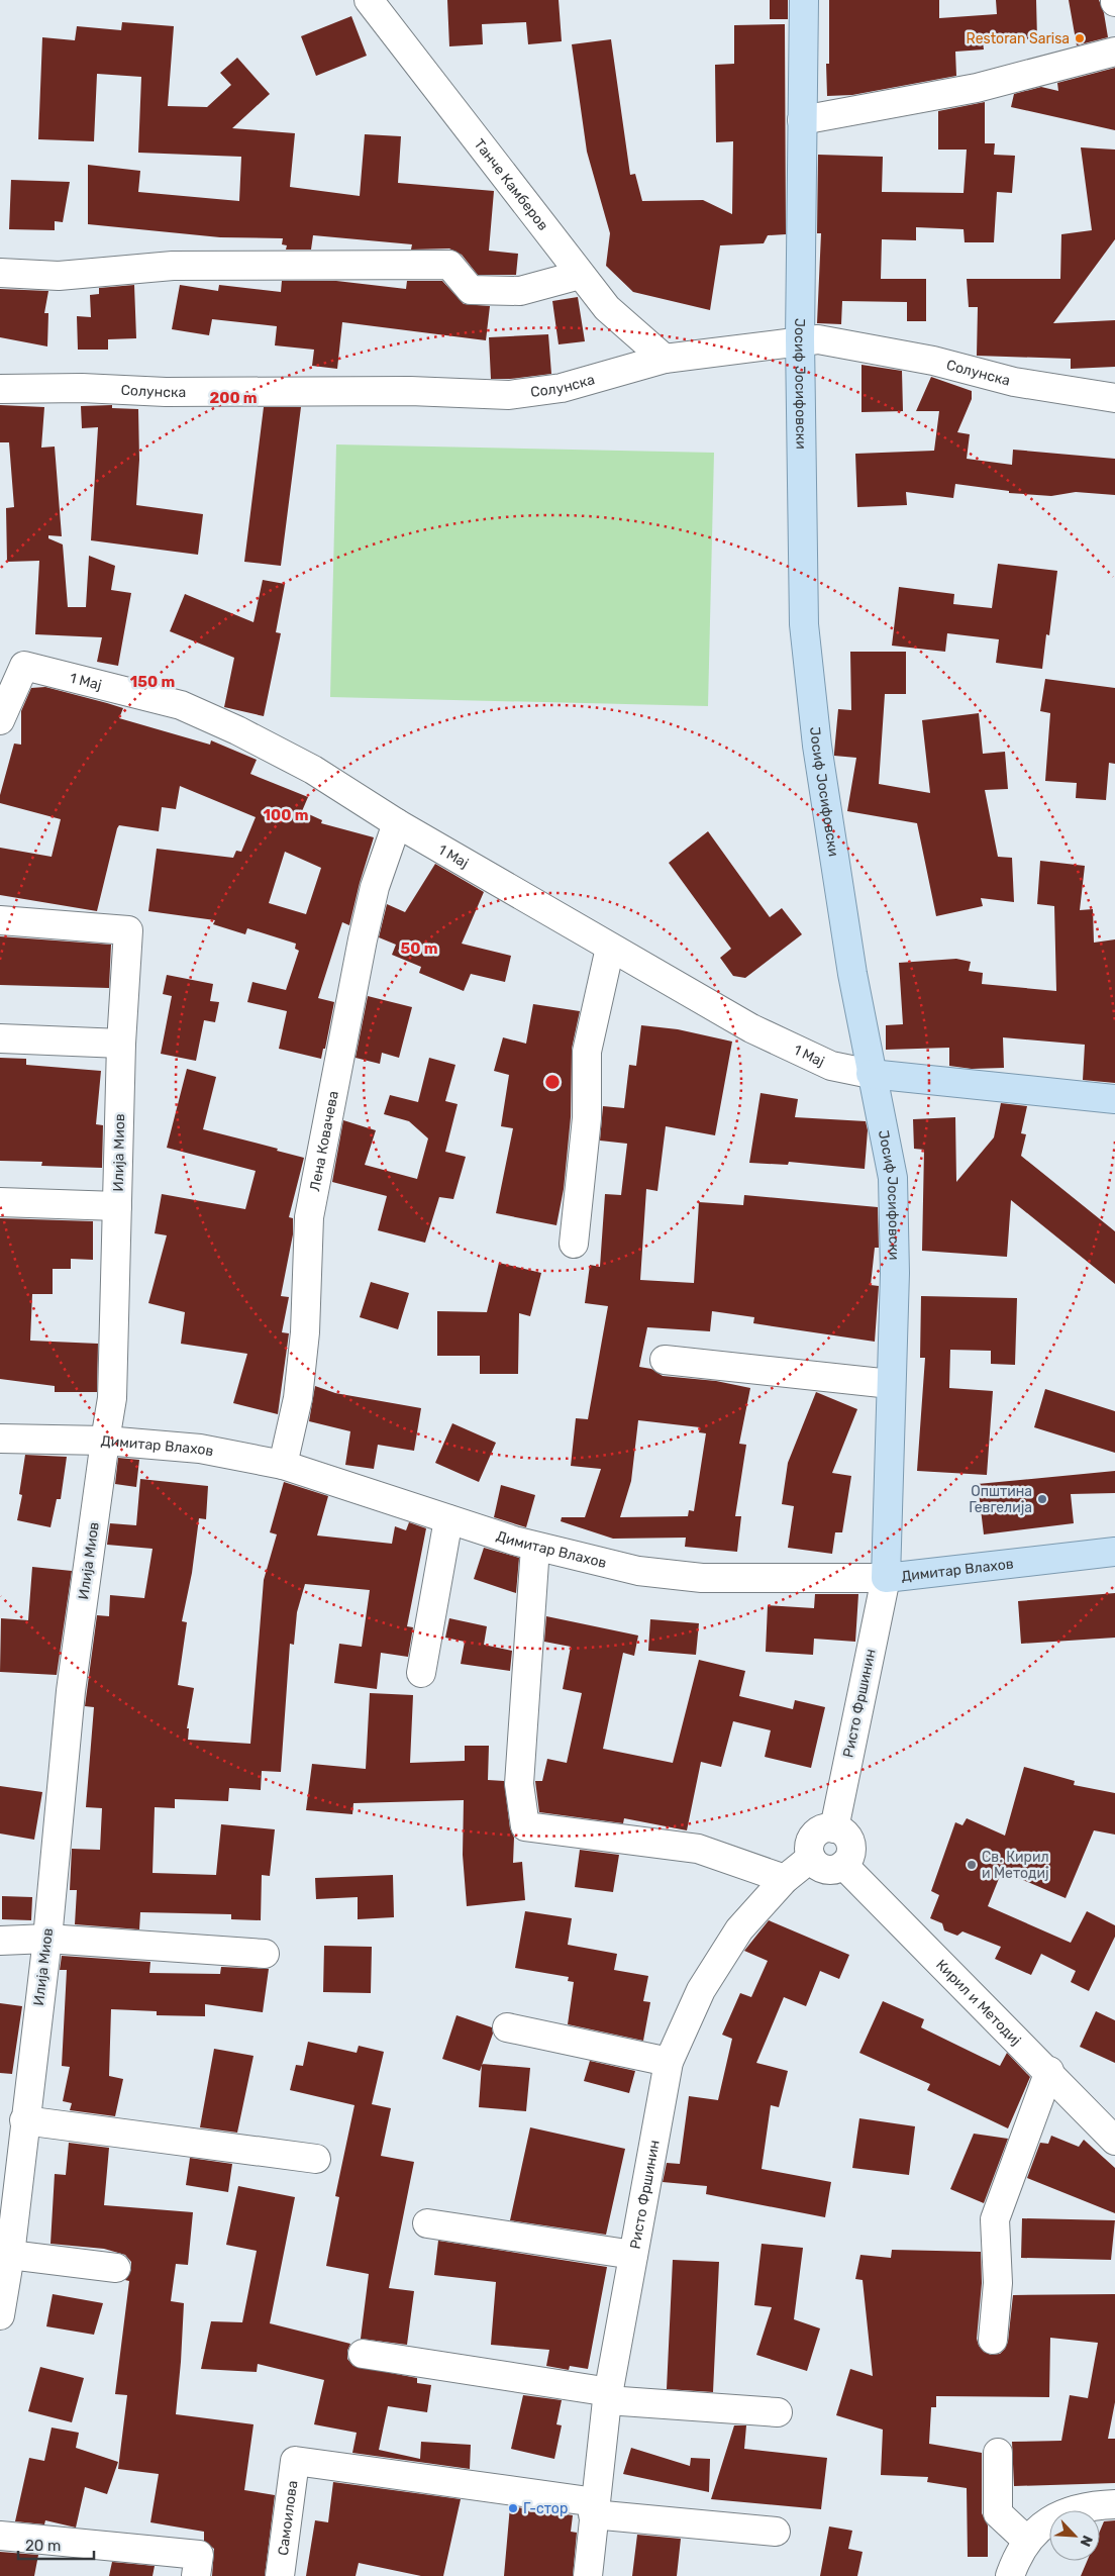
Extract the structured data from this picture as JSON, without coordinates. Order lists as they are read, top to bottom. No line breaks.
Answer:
{"streets":{"main road":["Јосиф Јосифовски","Димитар Влахов"],"street":["Танче Камберов","Солунска","1 Мај","Лена Ковачева","Илија Миов","Ристо Фршинин","Кирил и Методиј","Самоилова"]},"crossings":[["Танче Камберов","Солунска"],["Солунска","Јосиф Јосифовски"],["Јосиф Јосифовски","1 Мај"],["Јосиф Јосифовски","Димитар Влахов"],["Јосиф Јосифовски","Ристо Фршинин"],["1 Мај","Лена Ковачева"],["Лена Ковачева","Димитар Влахов"],["Илија Миов","Димитар Влахов"],["Димитар Влахов","Ристо Фршинин"],["Ристо Фршинин","Кирил и Методиј"],["Ристо Фршинин","Самоилова"]],"places":["Restoran Sarisa","Општина Гевгелија","Св. Кирил и Методиј","Г-стор"],"scale_bar":"20 m","north":"bottom right","rings":["200 m","150 m","100 m","50 m"]}
